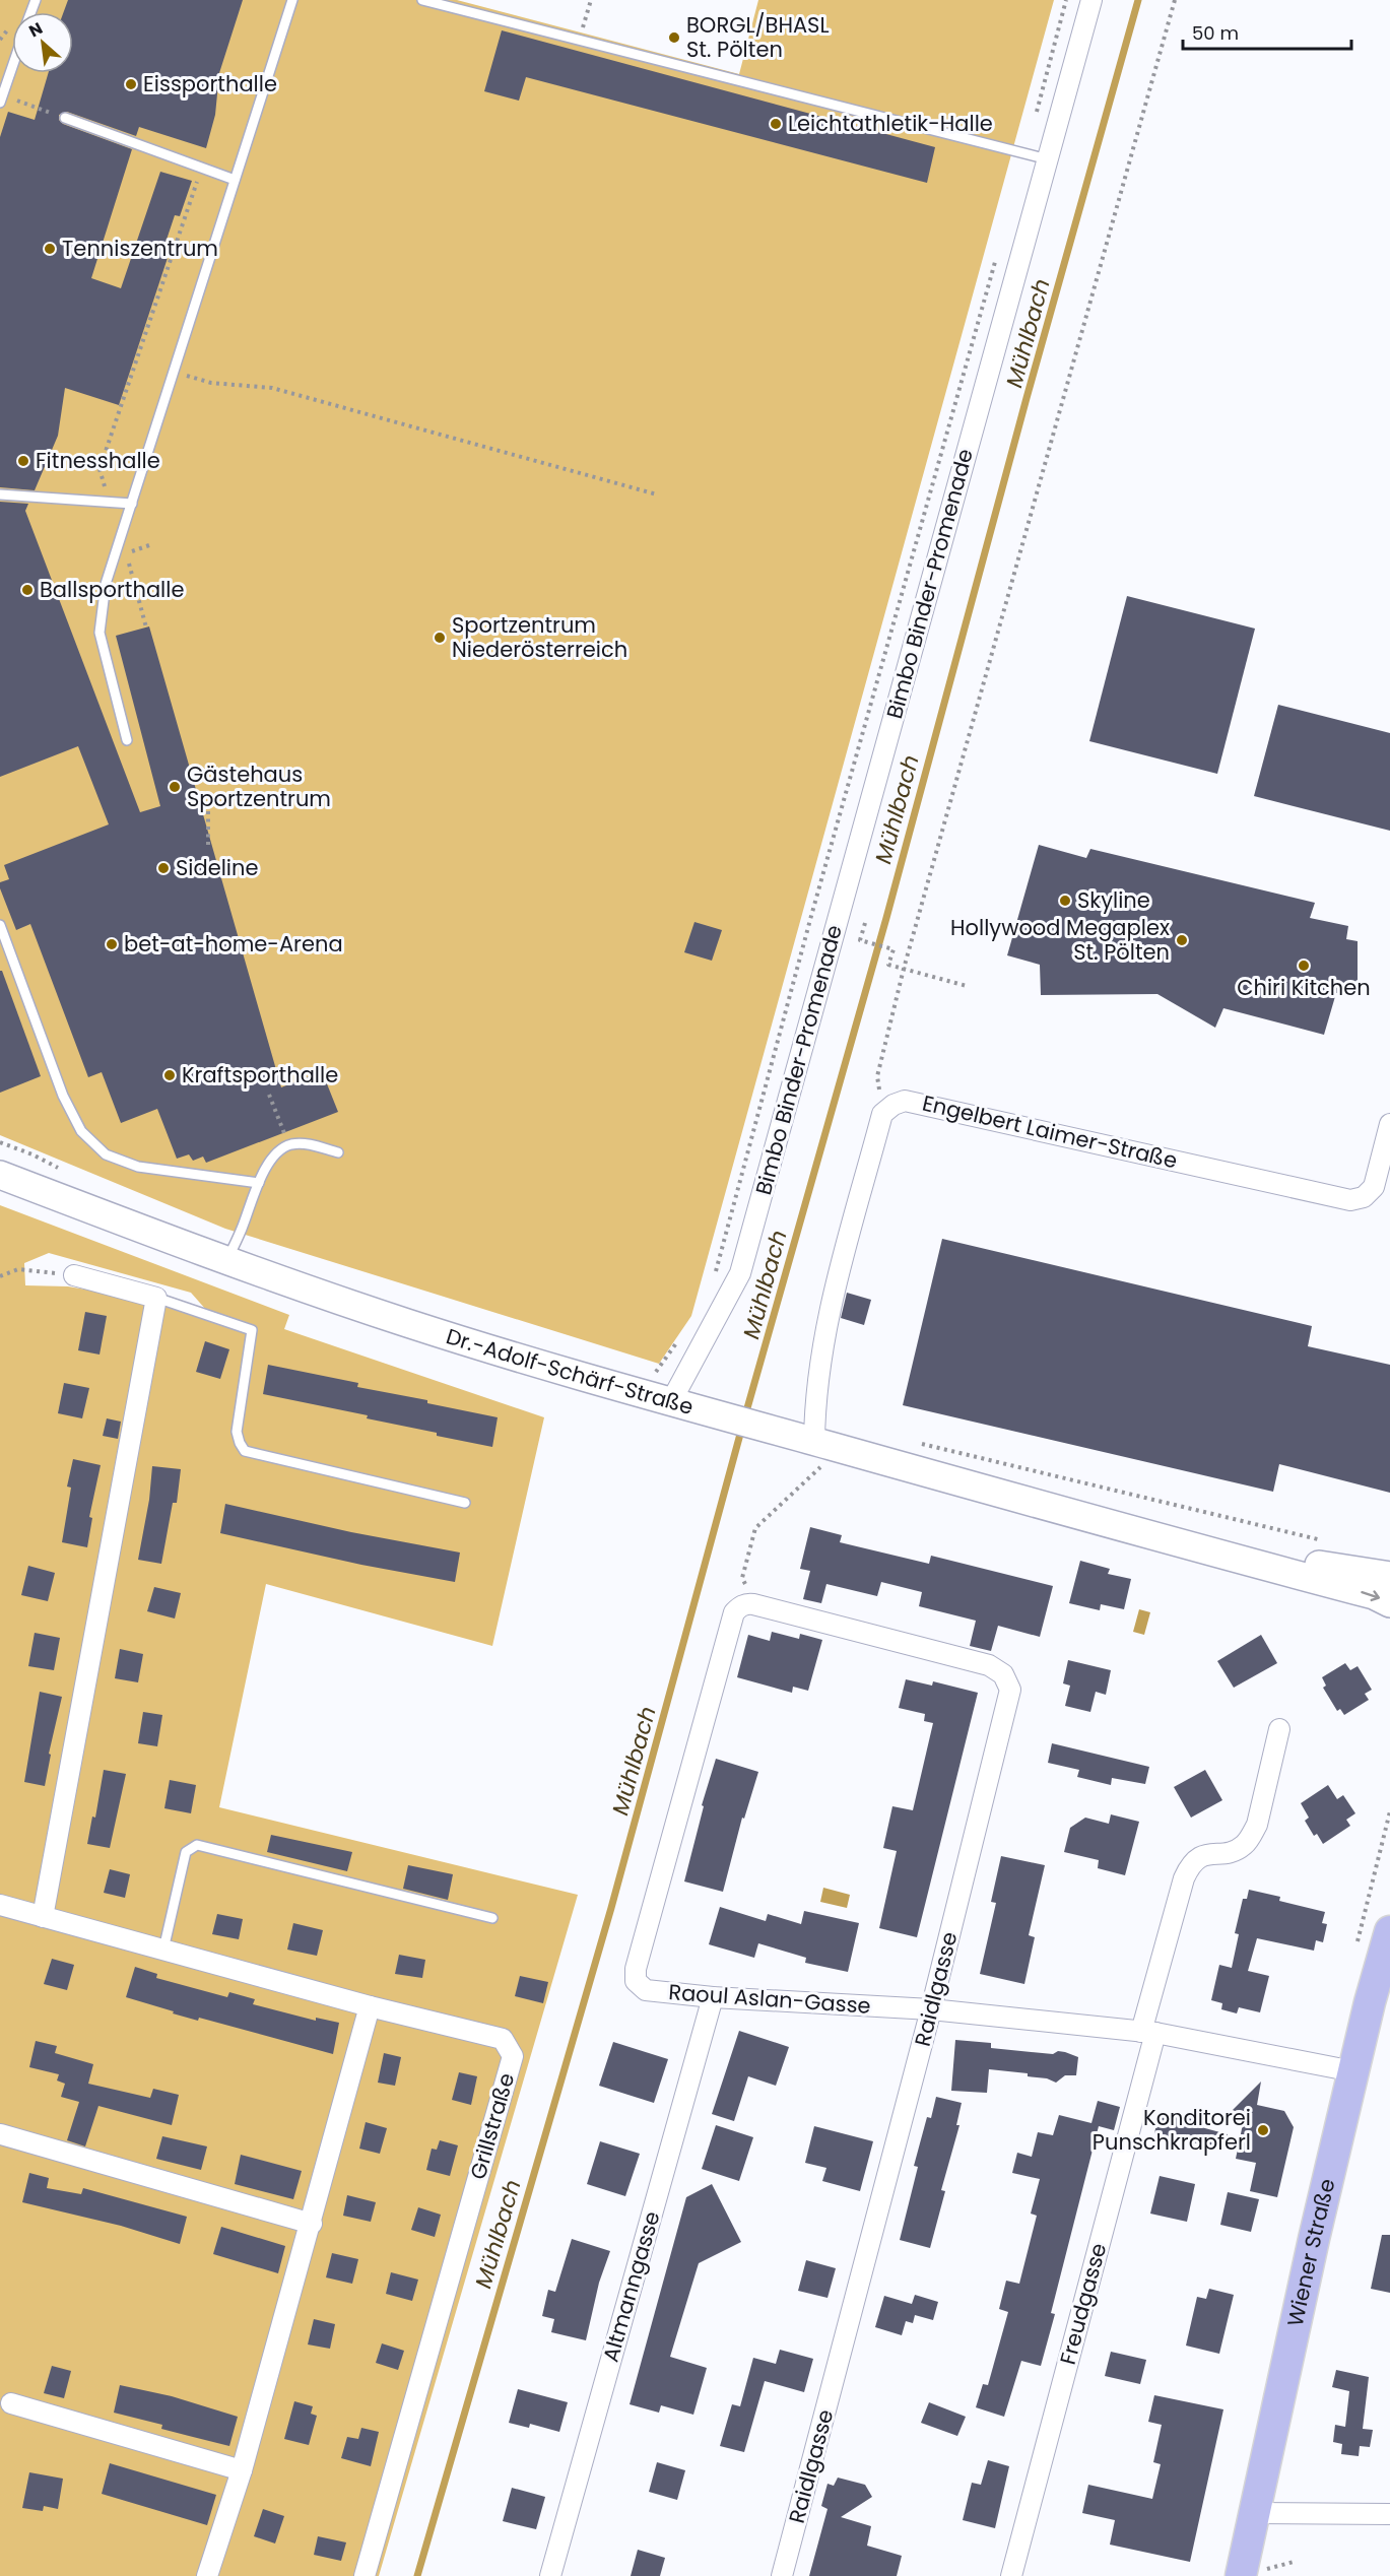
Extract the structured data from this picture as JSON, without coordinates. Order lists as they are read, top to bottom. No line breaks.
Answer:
{"streets":{"main road":["Wiener Straße"],"street":["Bimbo Binder-Promenade","Engelbert Laimer-Straße","Dr.-Adolf-Schärf-Straße","Raidlgasse","Raoul Aslan-Gasse","Grillstraße","Altmanngasse","Freudgasse"]},"crossings":[["Bimbo Binder-Promenade","Dr.-Adolf-Schärf-Straße"],["Raidlgasse","Raoul Aslan-Gasse"],["Raoul Aslan-Gasse","Wiener Straße"],["Raoul Aslan-Gasse","Altmanngasse"],["Raoul Aslan-Gasse","Freudgasse"]],"water":["Mühlbach"],"places":["BORGL/BHASL St. Pölten","Eissporthalle","Leichtathletik-Halle","Tenniszentrum","Fitnesshalle","Ballsporthalle","Sportzentrum Niederösterreich","Gästehaus Sportzentrum","Sideline","Skyline","Hollywood Megaplex St. Pölten","bet-at-home-Arena","Chiri Kitchen","Kraftsporthalle","Konditorei Punschkrapferl"],"scale_bar":"50 m","north":"top left"}
